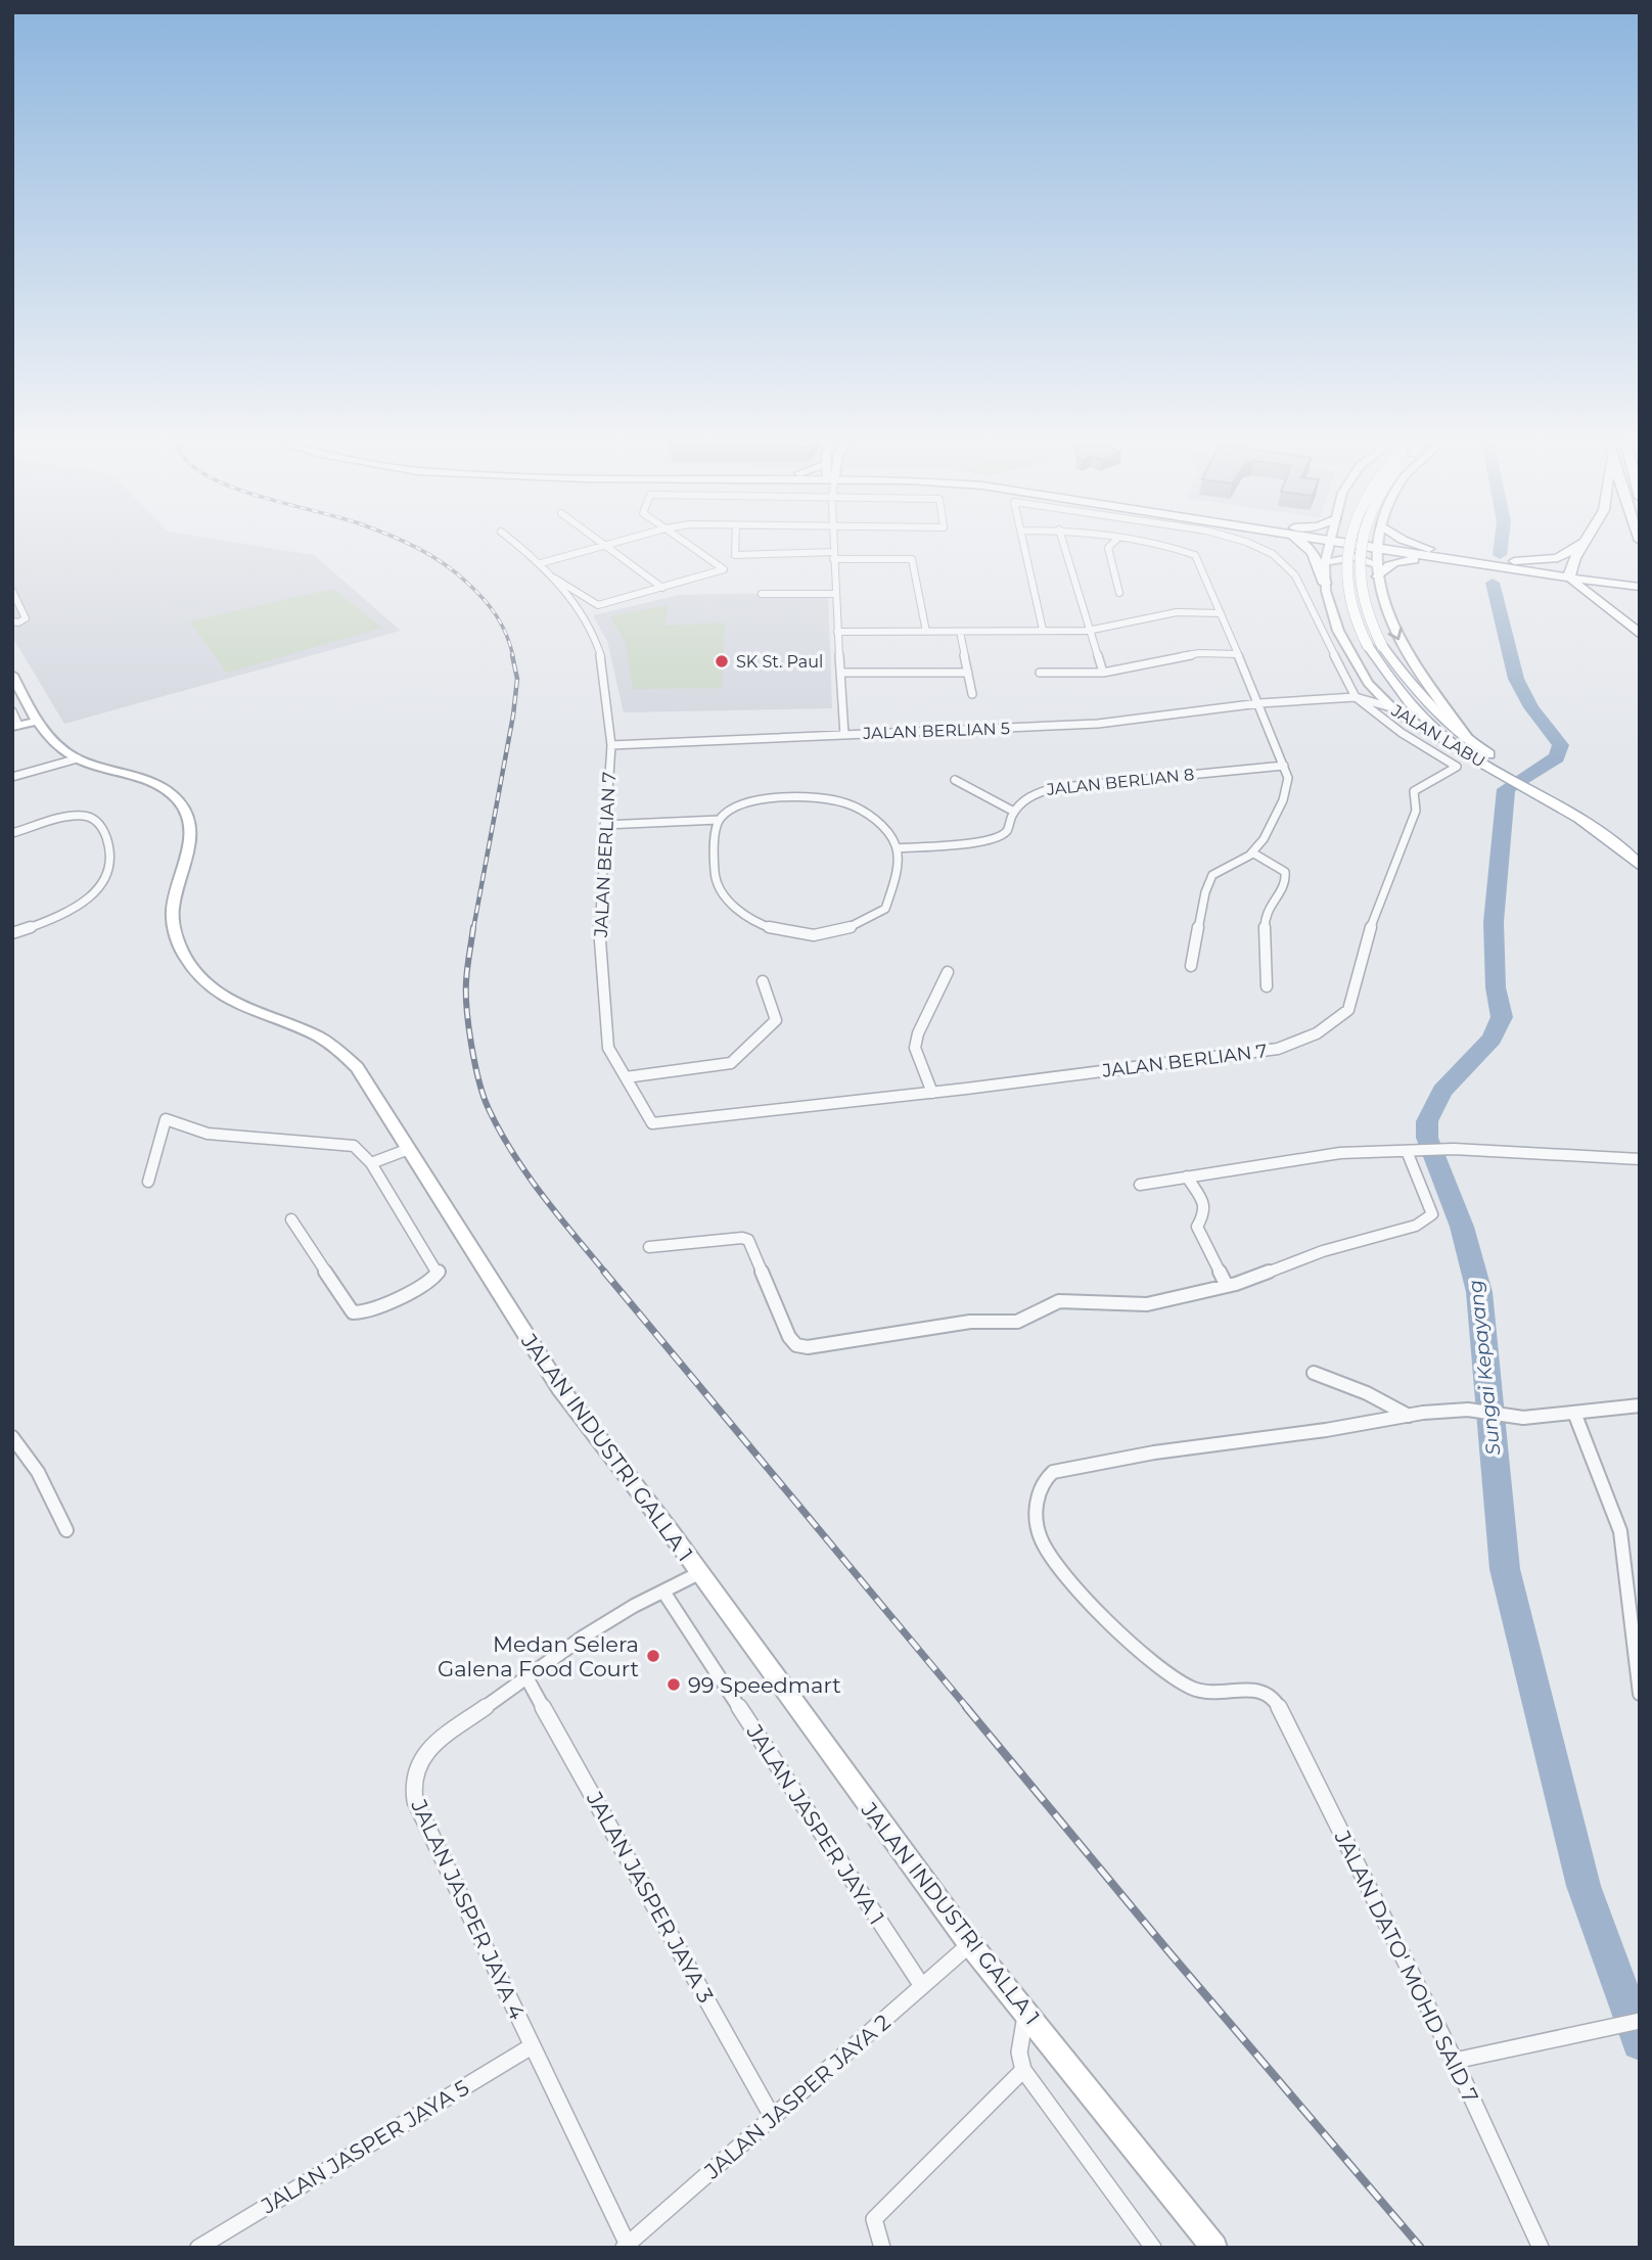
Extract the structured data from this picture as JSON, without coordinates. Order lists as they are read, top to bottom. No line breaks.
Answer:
{"streets":{"main road":["JALAN LABU","JALAN INDUSTRI GALLA 1"],"street":["JALAN BERLIAN 5","JALAN BERLIAN 8","JALAN BERLIAN 7","JALAN JASPER JAYA 1","JALAN JASPER JAYA 3","JALAN JASPER JAYA 4","JALAN DATO' MOHD SAID 7","JALAN JASPER JAYA 2","JALAN JASPER JAYA 5"]},"crossings":[["JALAN BERLIAN 5","JALAN LABU"],["JALAN BERLIAN 5","JALAN BERLIAN 7"],["JALAN INDUSTRI GALLA 1","JALAN JASPER JAYA 4"],["JALAN INDUSTRI GALLA 1","JALAN JASPER JAYA 2"],["JALAN JASPER JAYA 1","JALAN JASPER JAYA 4"],["JALAN JASPER JAYA 1","JALAN JASPER JAYA 2"],["JALAN JASPER JAYA 3","JALAN JASPER JAYA 4"],["JALAN JASPER JAYA 3","JALAN JASPER JAYA 2"],["JALAN JASPER JAYA 4","JALAN JASPER JAYA 2"],["JALAN JASPER JAYA 4","JALAN JASPER JAYA 5"]],"water":["Sungai Kepayang"],"places":["SK St. Paul","Medan Selera Galena Food Court","99 Speedmart"]}
